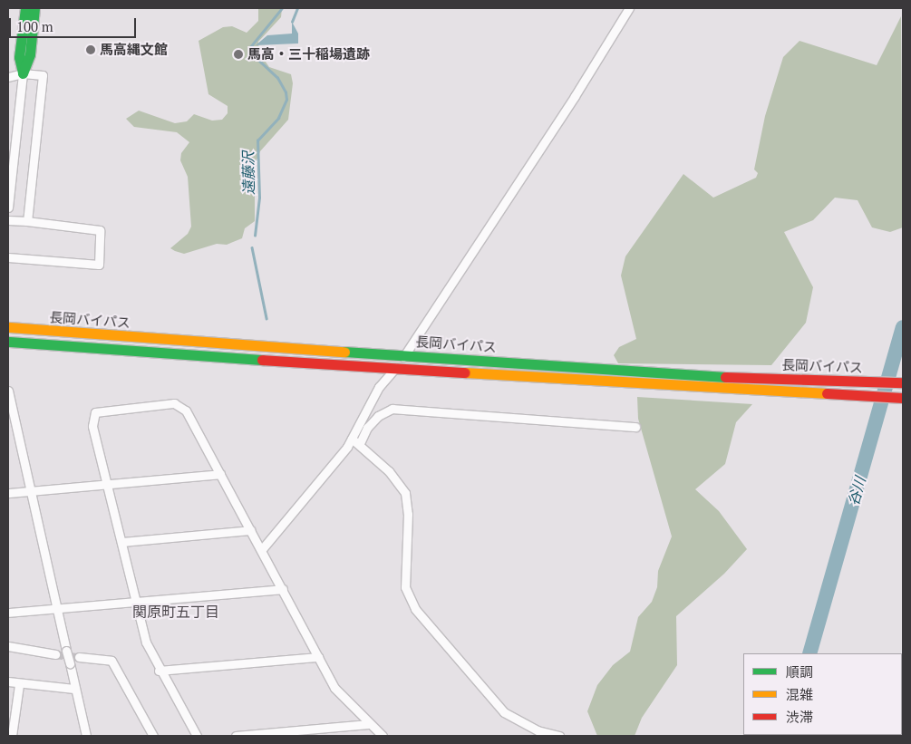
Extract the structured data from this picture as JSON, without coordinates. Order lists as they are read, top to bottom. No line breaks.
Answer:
{"streets":{"main road":["長岡バイパス"]},"districts":["関原町五丁目"],"water":["遠藤沢","谷川"],"places":["馬高縄文館","馬高・三十稲場遺跡"],"legend":["順調","混雑","渋滞"],"scale_bar":"100 m"}
